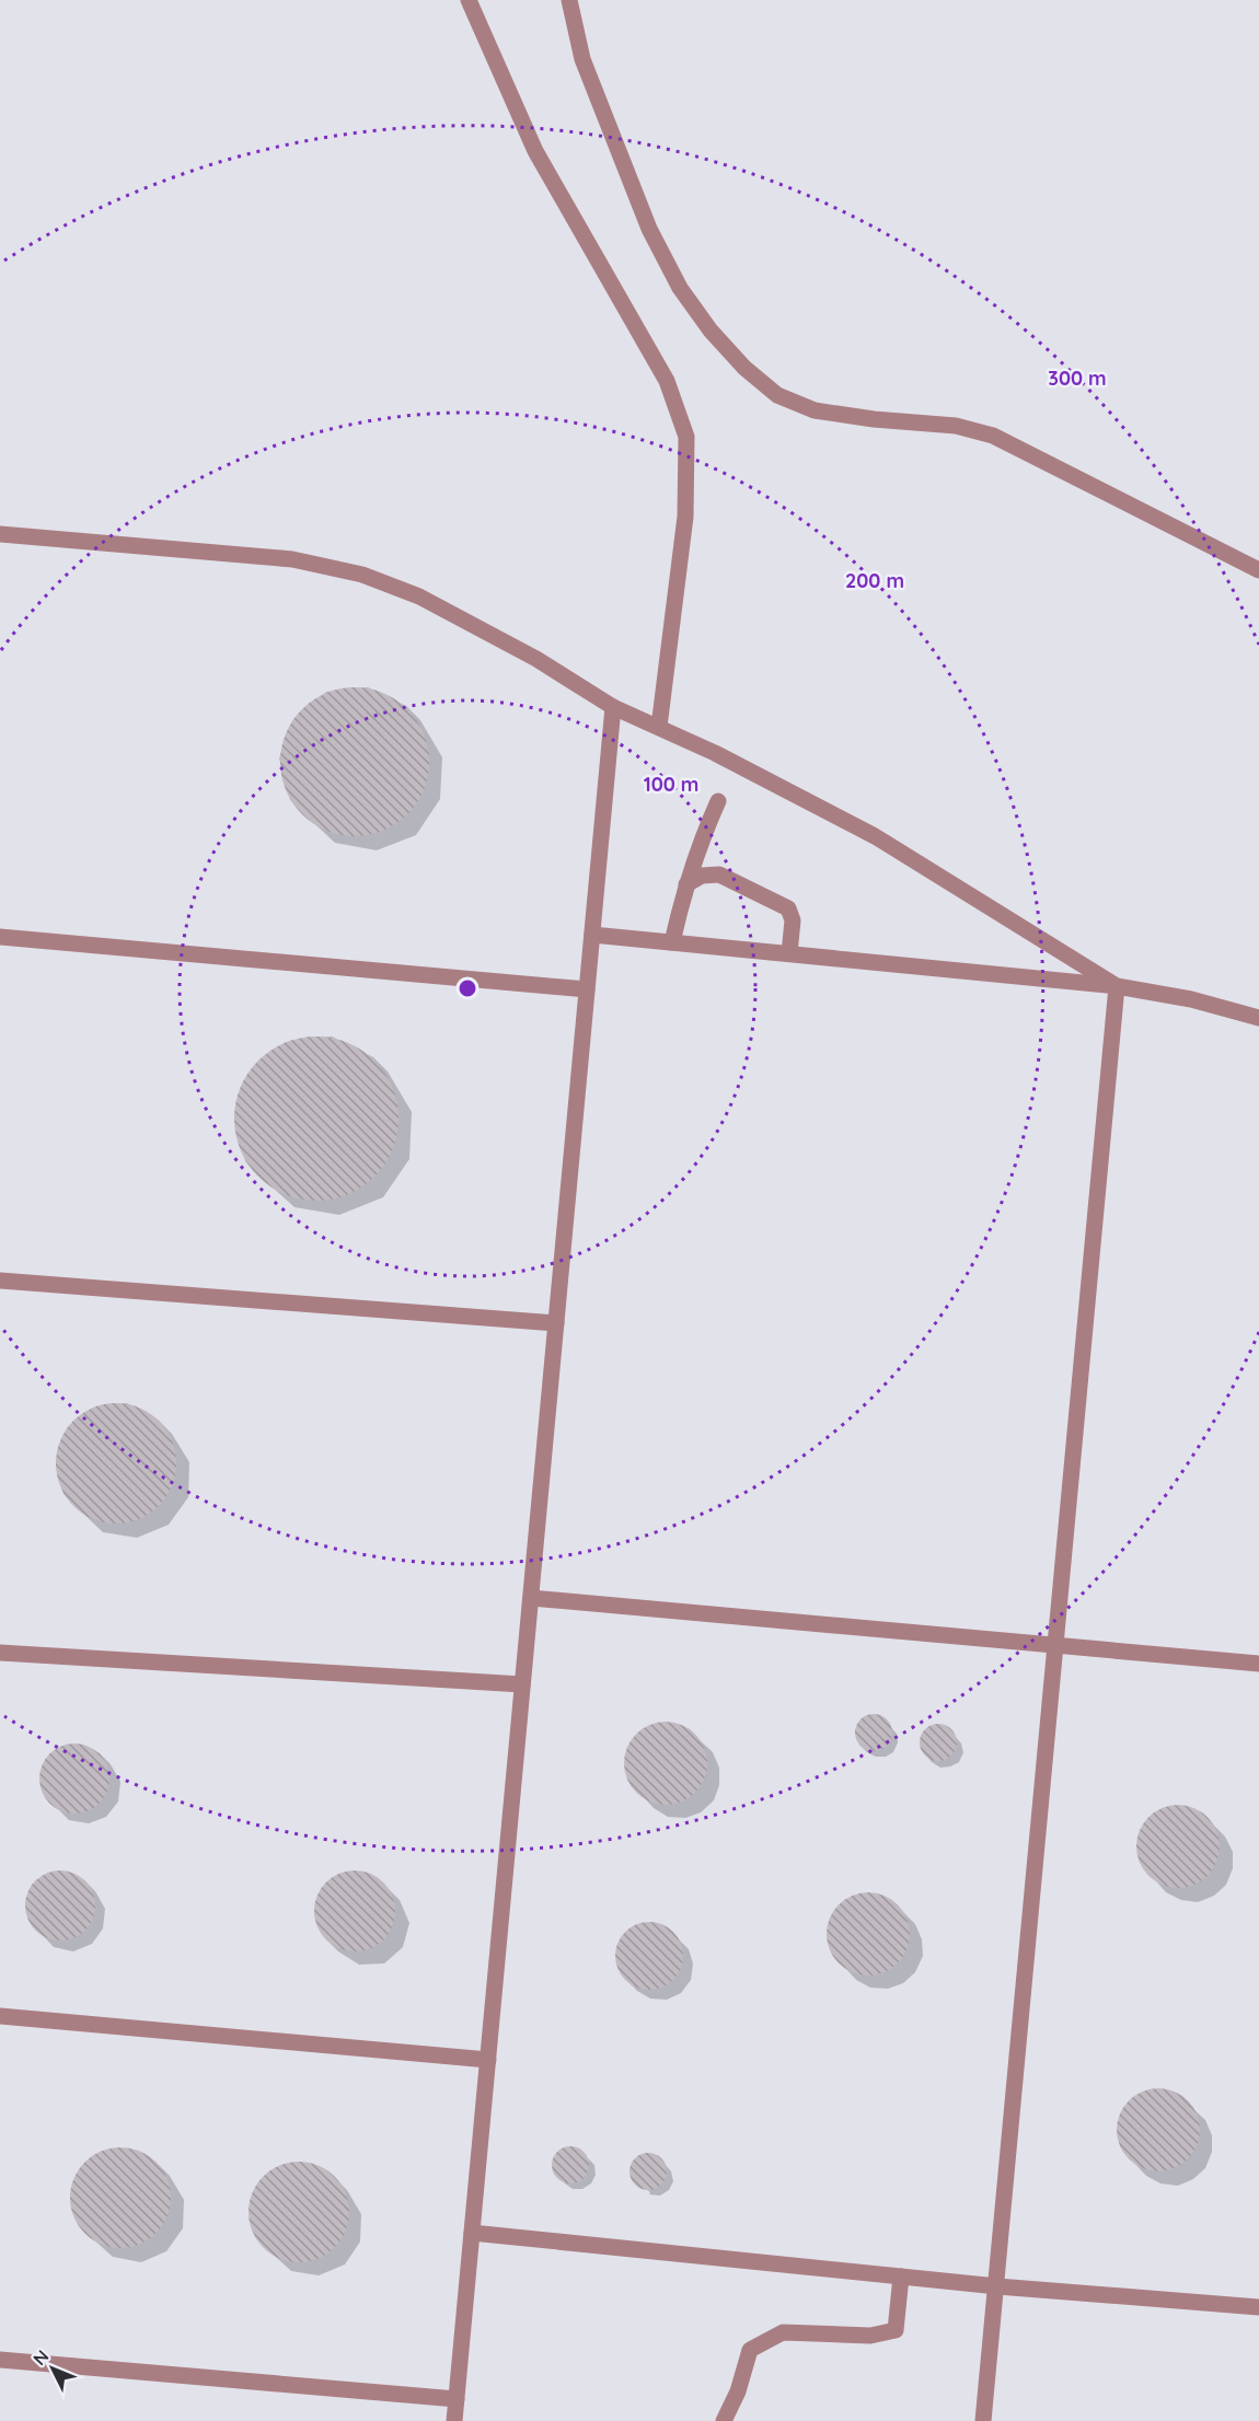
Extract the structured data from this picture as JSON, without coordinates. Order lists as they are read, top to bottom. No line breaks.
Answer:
{"north":"top left","rings":["300 m","200 m","100 m"]}
